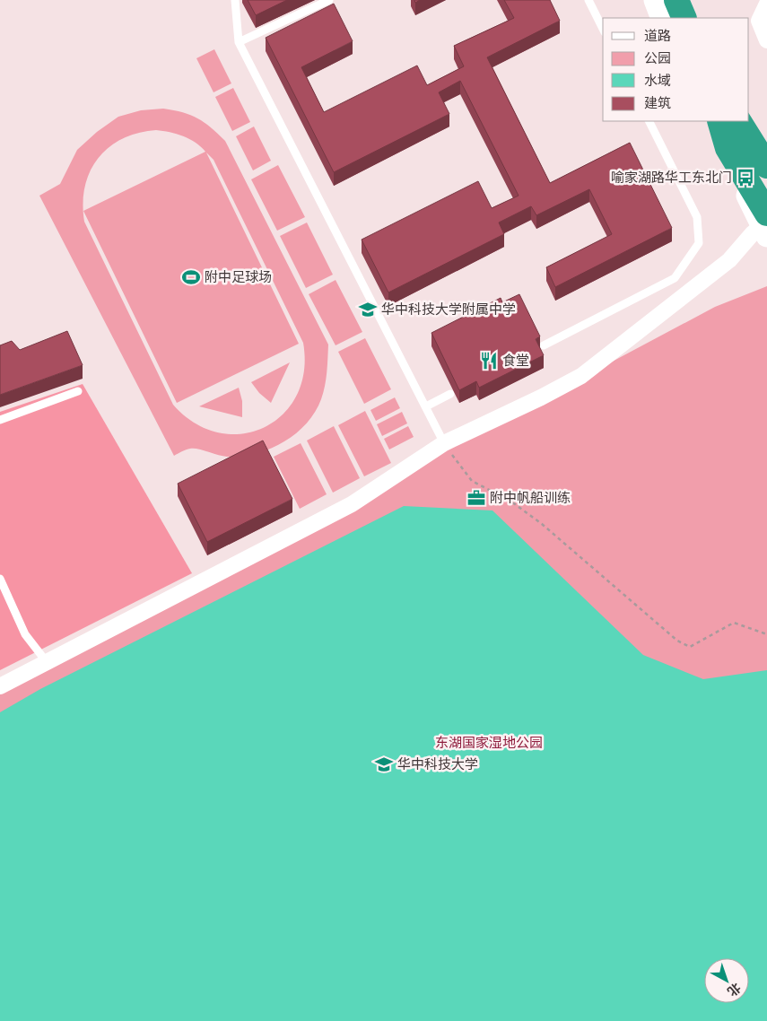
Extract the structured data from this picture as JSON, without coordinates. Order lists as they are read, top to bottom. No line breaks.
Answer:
{"parks":["东湖国家湿地公园"],"places":{"bus stop":["喻家湖路华工东北门"],"sports":["附中足球场"],"school or university":["华中科技大学附属中学","华中科技大学"],"restaurant":["食堂"],"office":["附中帆船训练"]},"legend":["道路","公园","水域","建筑"],"north":"bottom right"}
